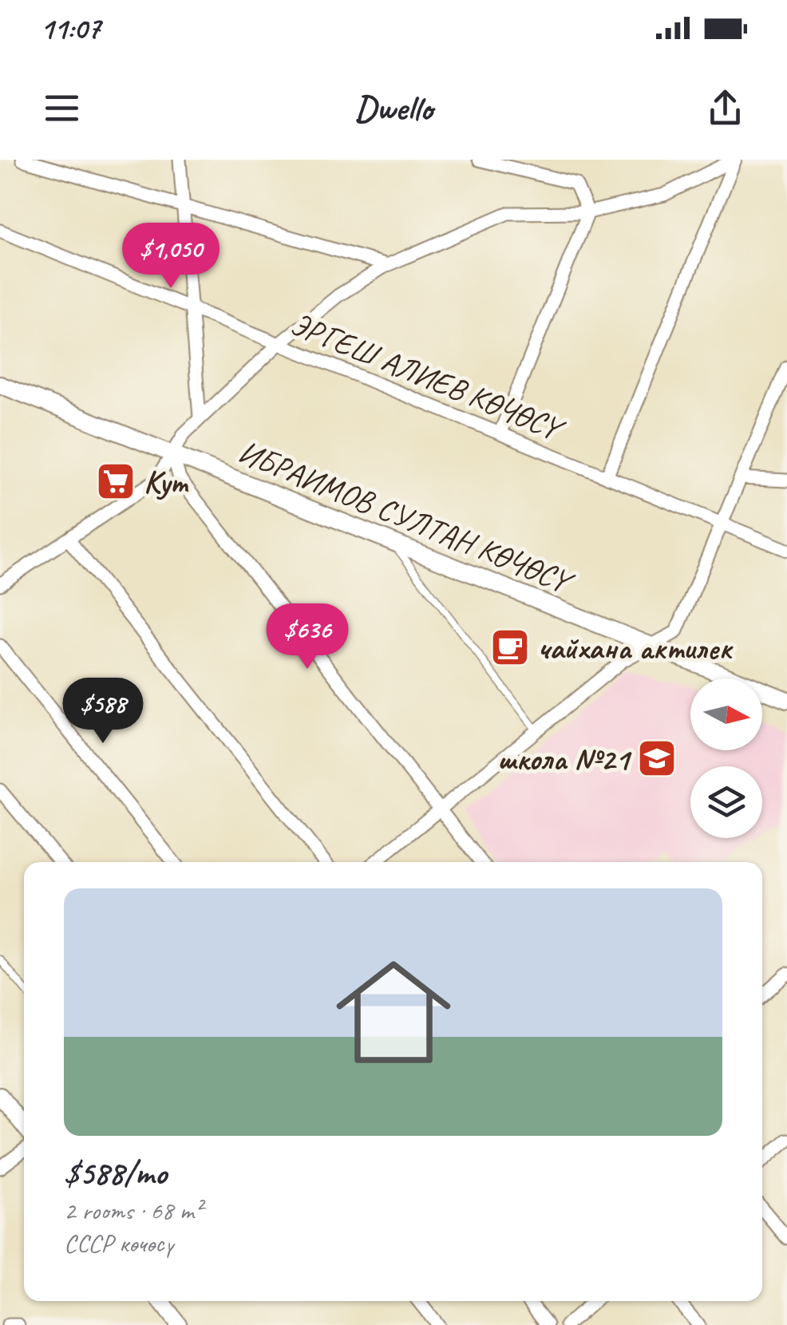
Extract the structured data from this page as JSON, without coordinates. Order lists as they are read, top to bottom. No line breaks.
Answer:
{"streets":{"main road":["ИБРАИМОВ СУЛТАН КӨЧӨСҮ"],"street":["ЭРГЕШ АЛИЕВ КӨЧӨСҮ"]},"places":{"supermarket":["Кут"],"cafe":["чайхана актилек"],"school or university":["школа №21"]},"north":"right","page":{"status":"11:07","header":"Dwello","price":["$1,050","$636","$588"],"list":[{"name":"$588/mo","note":"2 rooms · 68 m² · СССР көчөсү"}]}}
